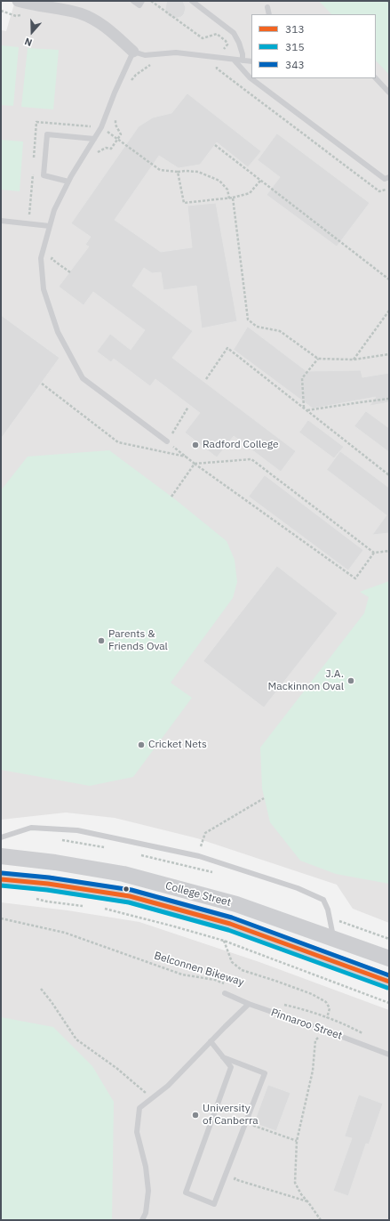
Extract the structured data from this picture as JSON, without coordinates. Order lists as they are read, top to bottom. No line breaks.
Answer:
{"streets":{"street":["College Street"],"lane":["Pinnaroo Street"],"path":["Belconnen Bikeway"]},"places":["Radford College","Parents & Friends Oval","J.A. Mackinnon Oval","Cricket Nets","University of Canberra"],"lines":["transit line 343","transit line 313","transit line 315"],"legend":["313","315","343"],"north":"bottom"}
